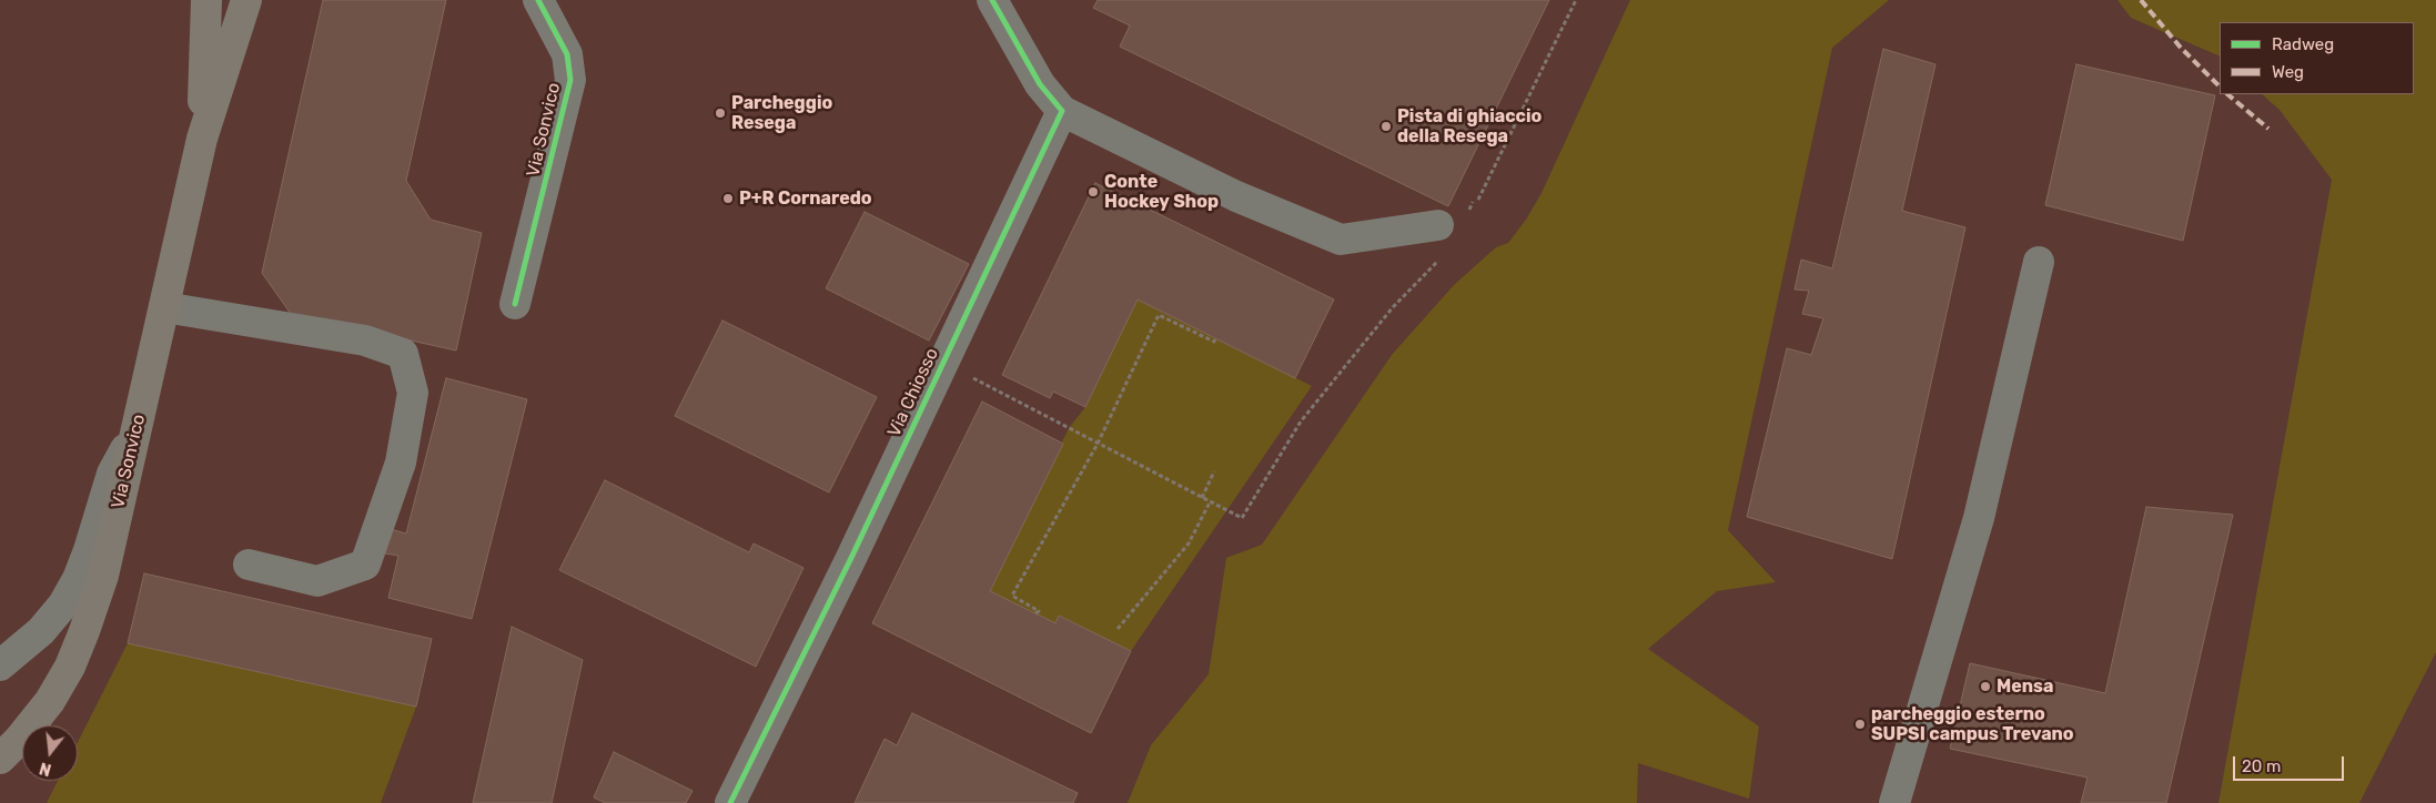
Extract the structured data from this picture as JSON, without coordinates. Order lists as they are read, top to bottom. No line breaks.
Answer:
{"streets":{"main road":["Via Sonvico"],"street":["Via Chiosso"]},"places":["Parcheggio Resega","Pista di ghiaccio della Resega","Conte Hockey Shop","P+R Cornaredo","Mensa","parcheggio esterno SUPSI campus Trevano"],"legend":["Radweg","Weg"],"scale_bar":"20 m","north":"bottom"}
